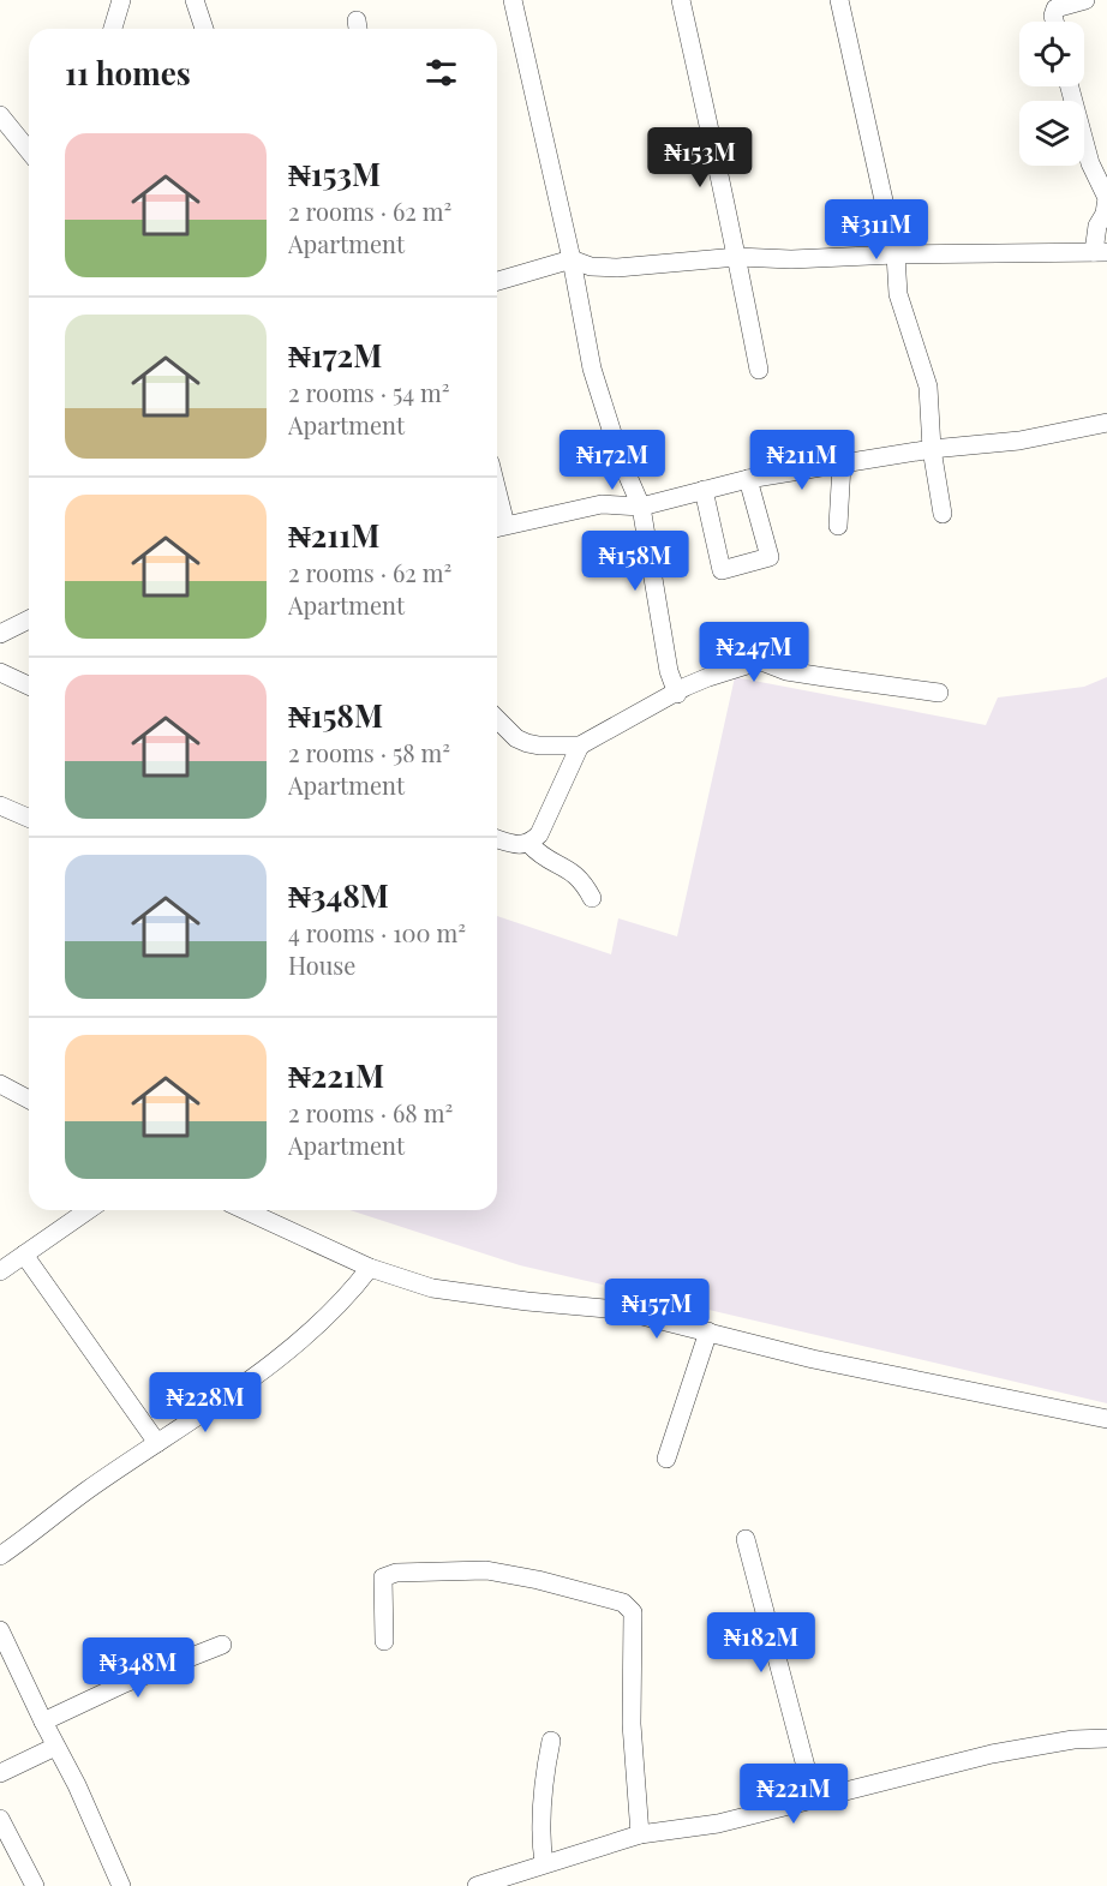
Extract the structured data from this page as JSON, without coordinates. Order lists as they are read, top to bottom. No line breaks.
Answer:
{"page":{"heading":"11 homes","list":[{"name":"₦153M","note":"2 rooms · 62 m² · Apartment"},{"name":"₦172M","note":"2 rooms · 54 m² · Apartment"},{"name":"₦211M","note":"2 rooms · 62 m² · Apartment"},{"name":"₦158M","note":"2 rooms · 58 m² · Apartment"},{"name":"₦348M","note":"4 rooms · 100 m² · House"},{"name":"₦221M","note":"2 rooms · 68 m² · Apartment"}],"price":["₦153M","₦311M","₦172M","₦211M","₦158M","₦247M","₦157M","₦228M","₦182M","₦348M","₦221M"]}}
